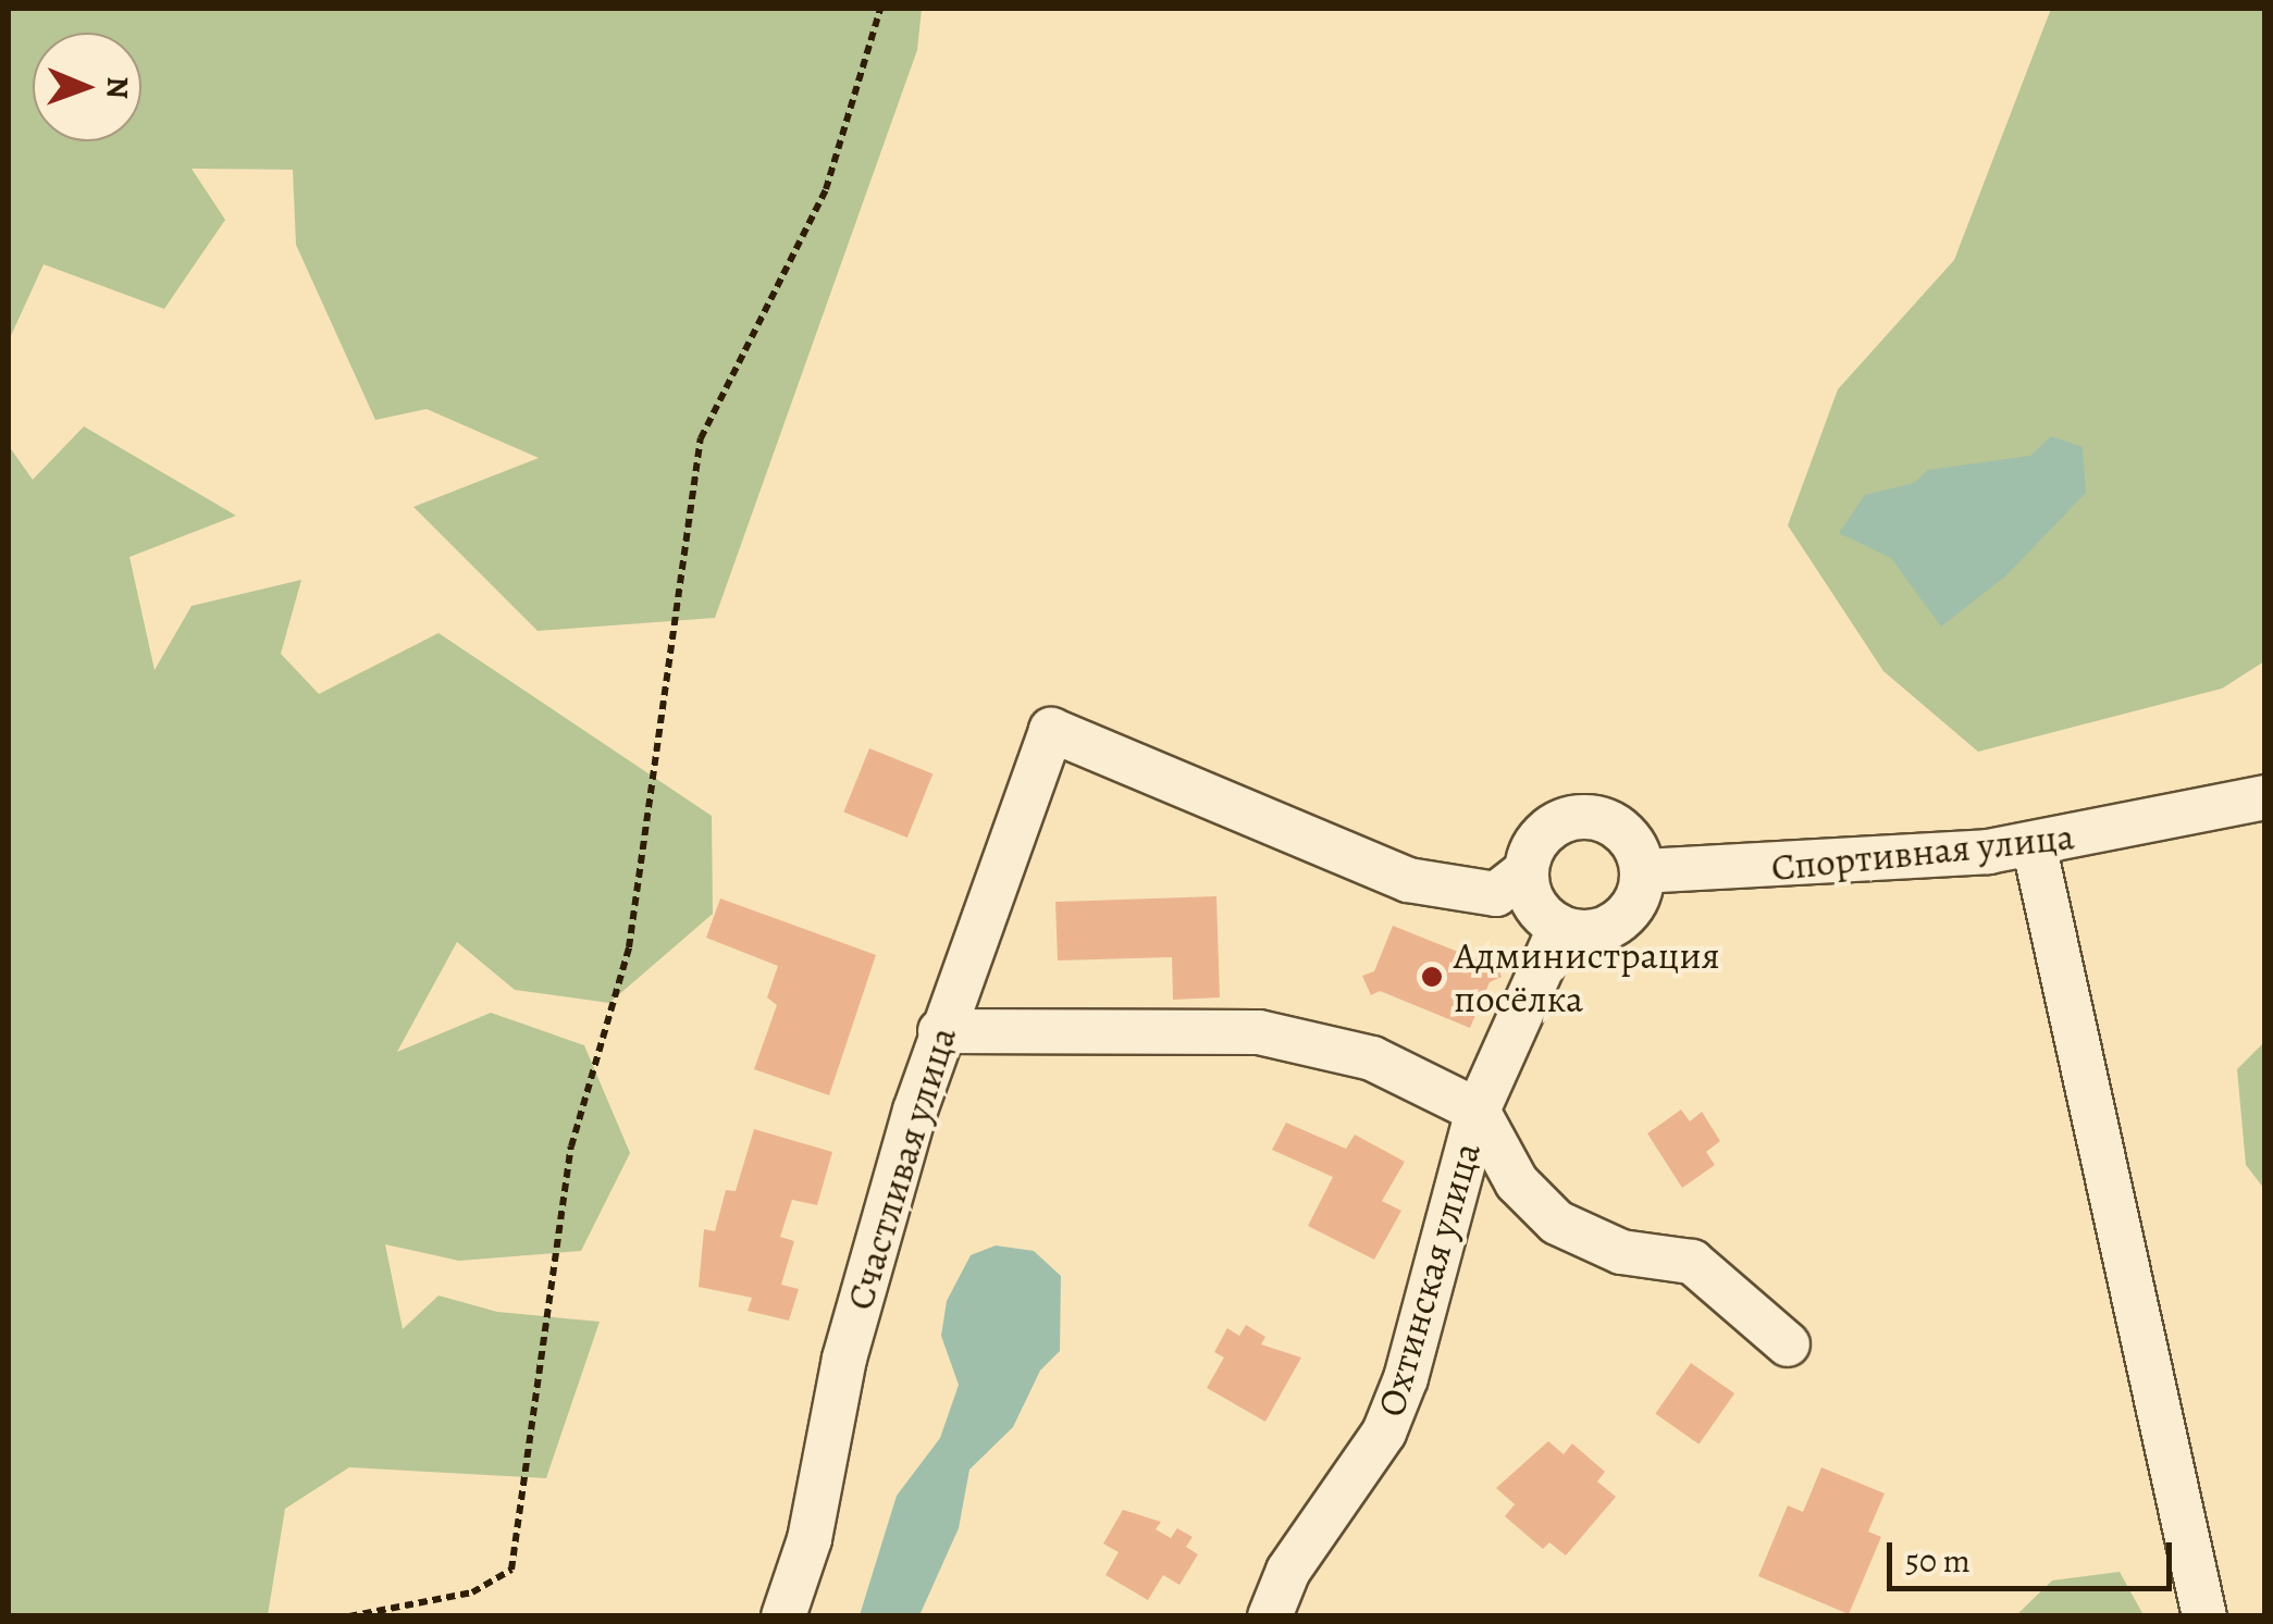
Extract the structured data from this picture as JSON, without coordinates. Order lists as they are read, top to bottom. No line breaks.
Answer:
{"streets":{"street":["Спортивная улица","Счастливая улица","Охтинская улица"]},"crossings":[["Спортивная улица","Счастливая улица"],["Спортивная улица","Охтинская улица"],["Счастливая улица","Охтинская улица"]],"places":["Администрация посёлка"],"scale_bar":"50 m","north":"right"}
